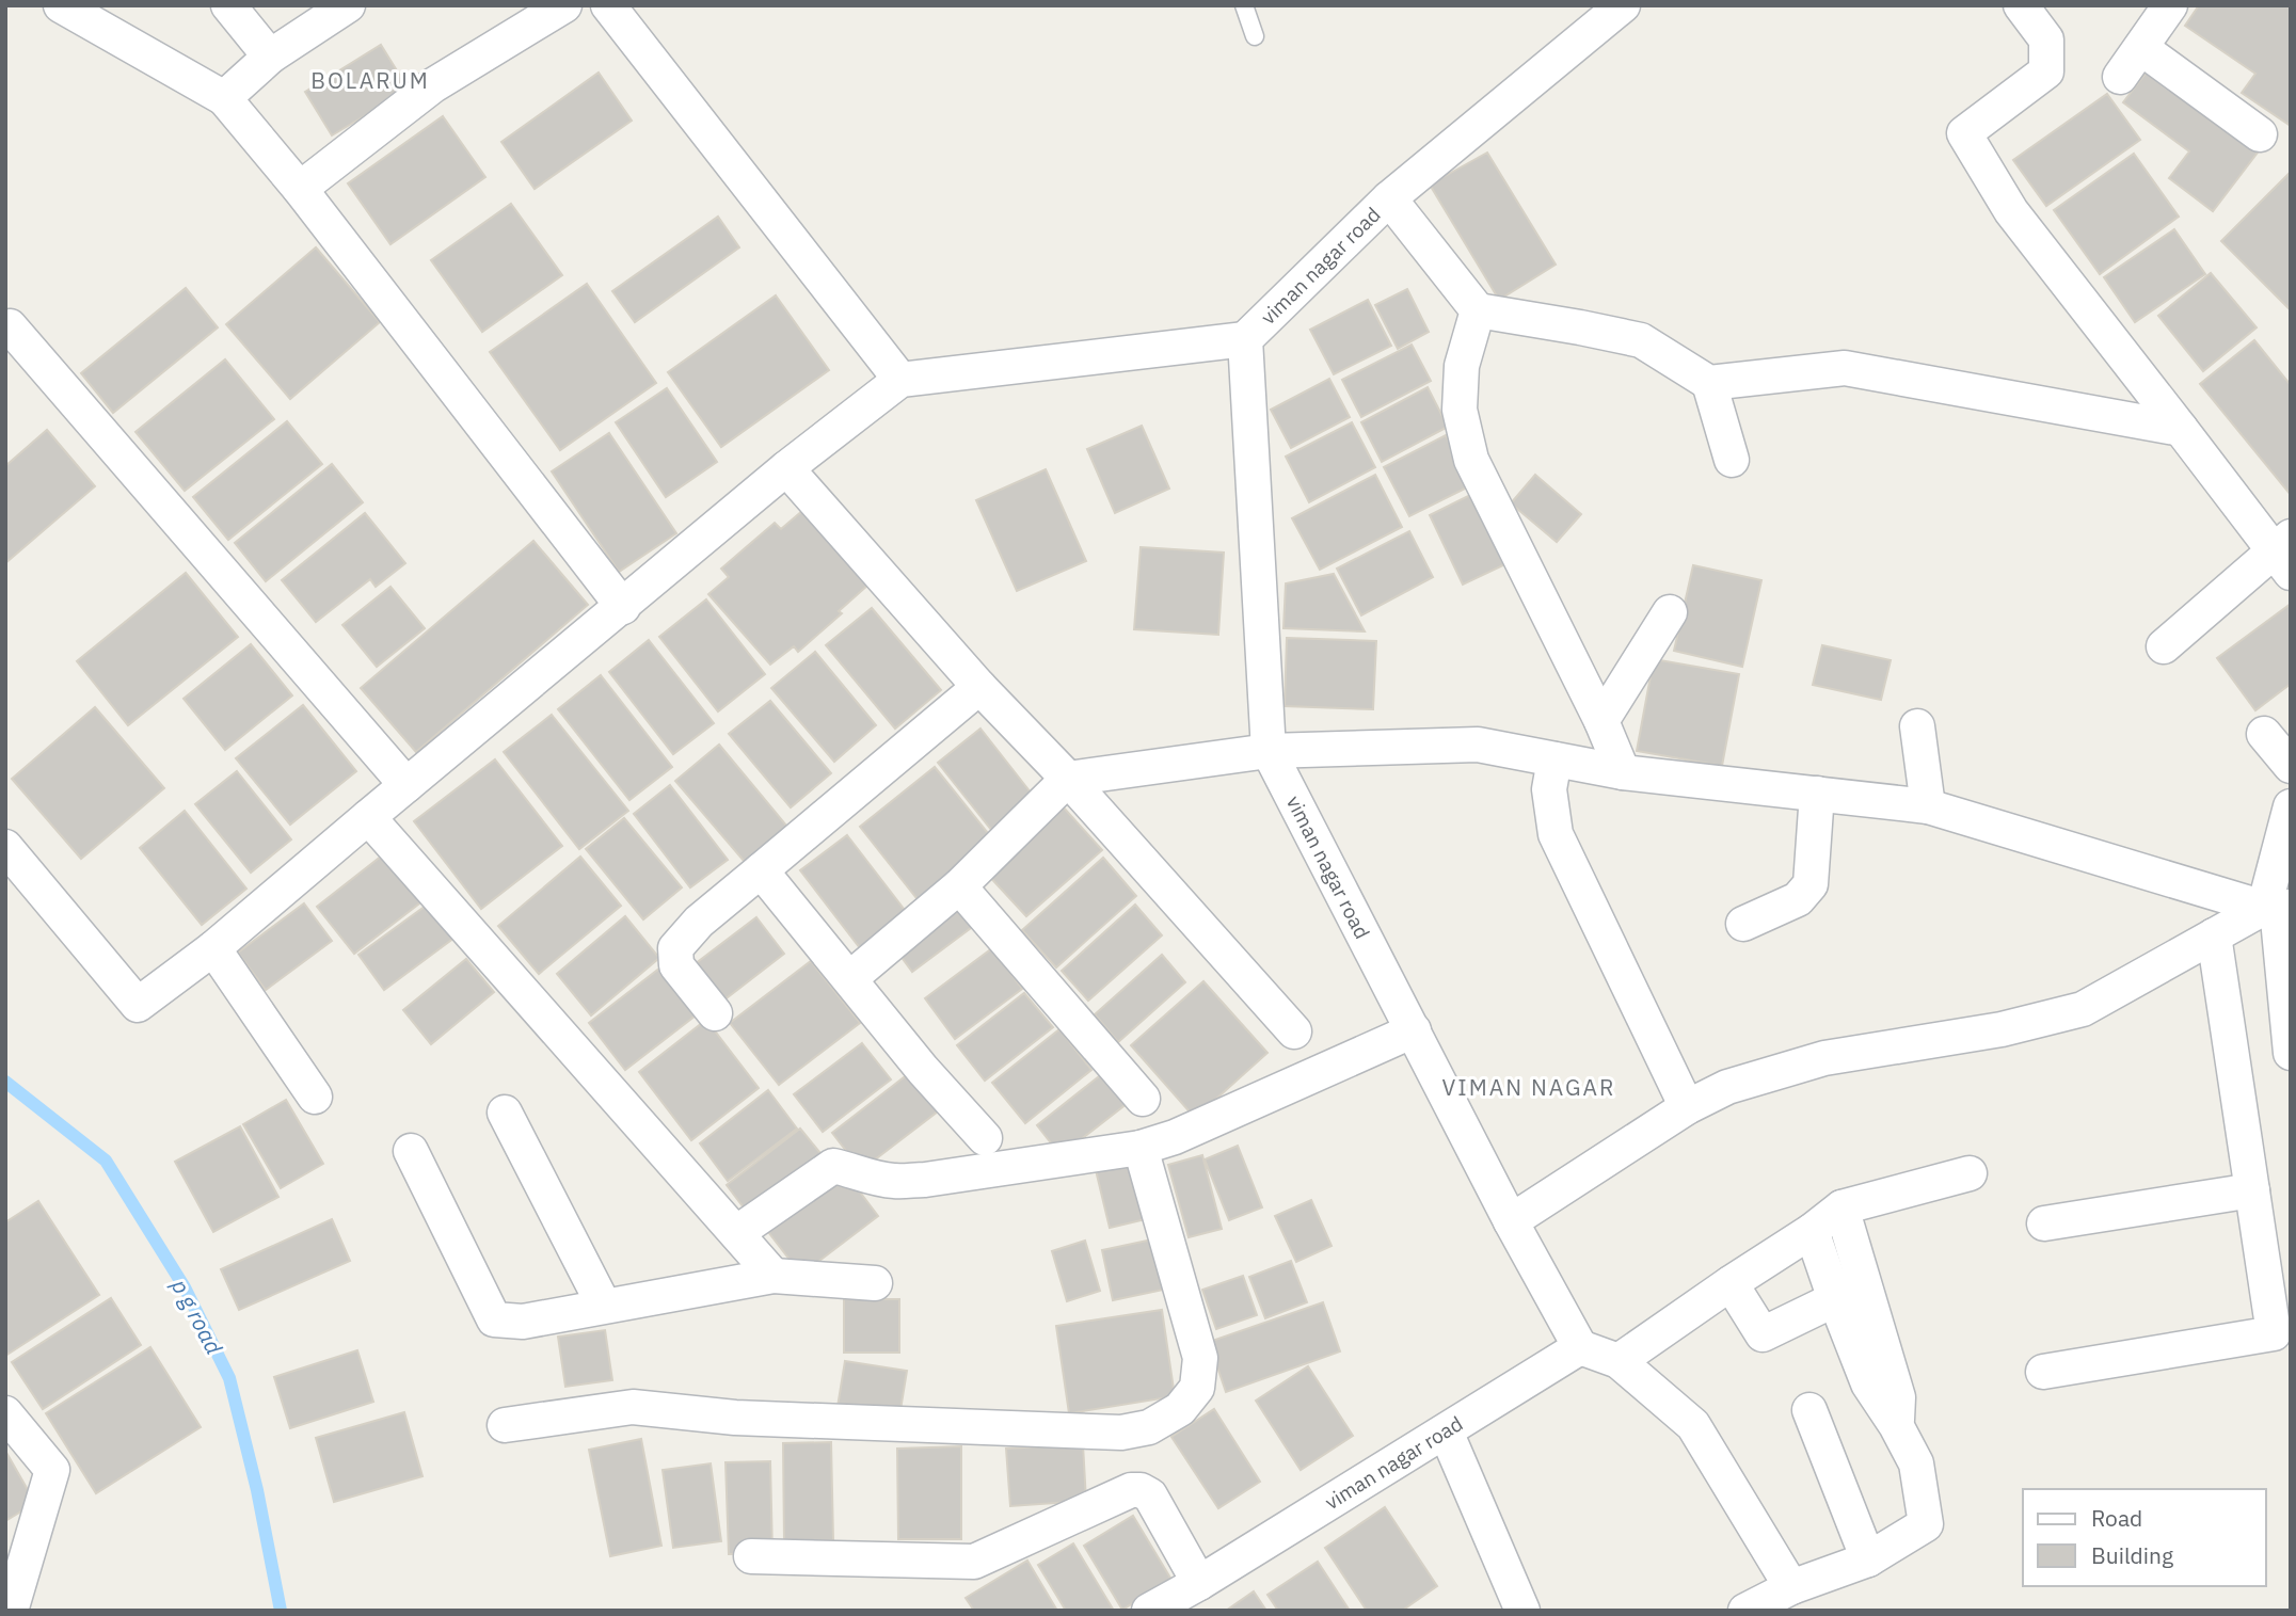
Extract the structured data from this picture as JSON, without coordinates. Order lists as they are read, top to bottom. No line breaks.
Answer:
{"streets":{"street":["viman nagar road"]},"districts":["BOLARUM","VIMAN NAGAR"],"water":["p g road"],"legend":["Road","Building"]}
